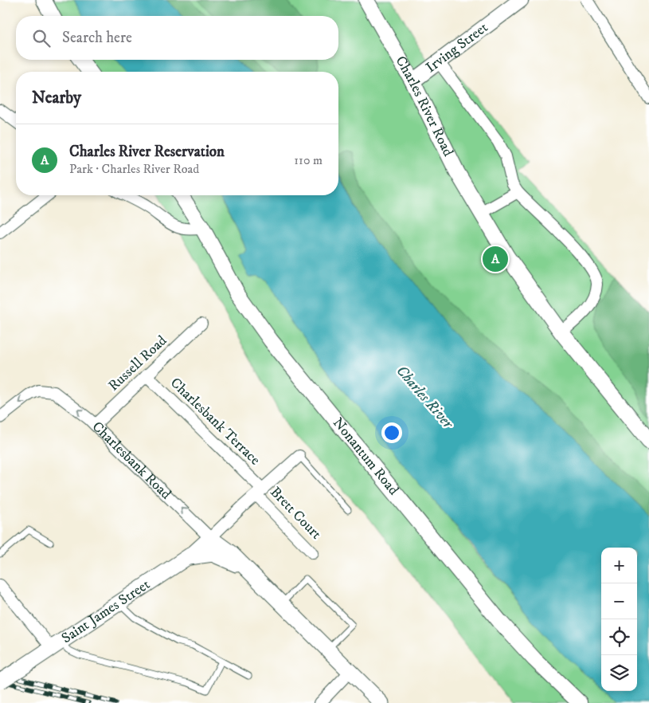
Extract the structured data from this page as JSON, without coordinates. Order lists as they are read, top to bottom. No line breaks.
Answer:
{"streets":{"street":["Irving Street","Charles River Road","Russell Road","Charlesbank Terrace","Nonantum Road","Charlesbank Road","Brett Court","Saint James Street"]},"crossings":[["Irving Street","Charles River Road"],["Russell Road","Charlesbank Terrace"],["Russell Road","Charlesbank Road"],["Charlesbank Terrace","Brett Court"],["Charlesbank Road","Saint James Street"]],"one_way":["Charlesbank Road"],"water":["Charles River"],"page":{"search":"Search here","heading":"Nearby","list":[{"mark":"A","name":"Charles River Reservation","note":"Park · Charles River Road","value":"110 m"}],"pins":"A","map_buttons":["+","−"]}}
